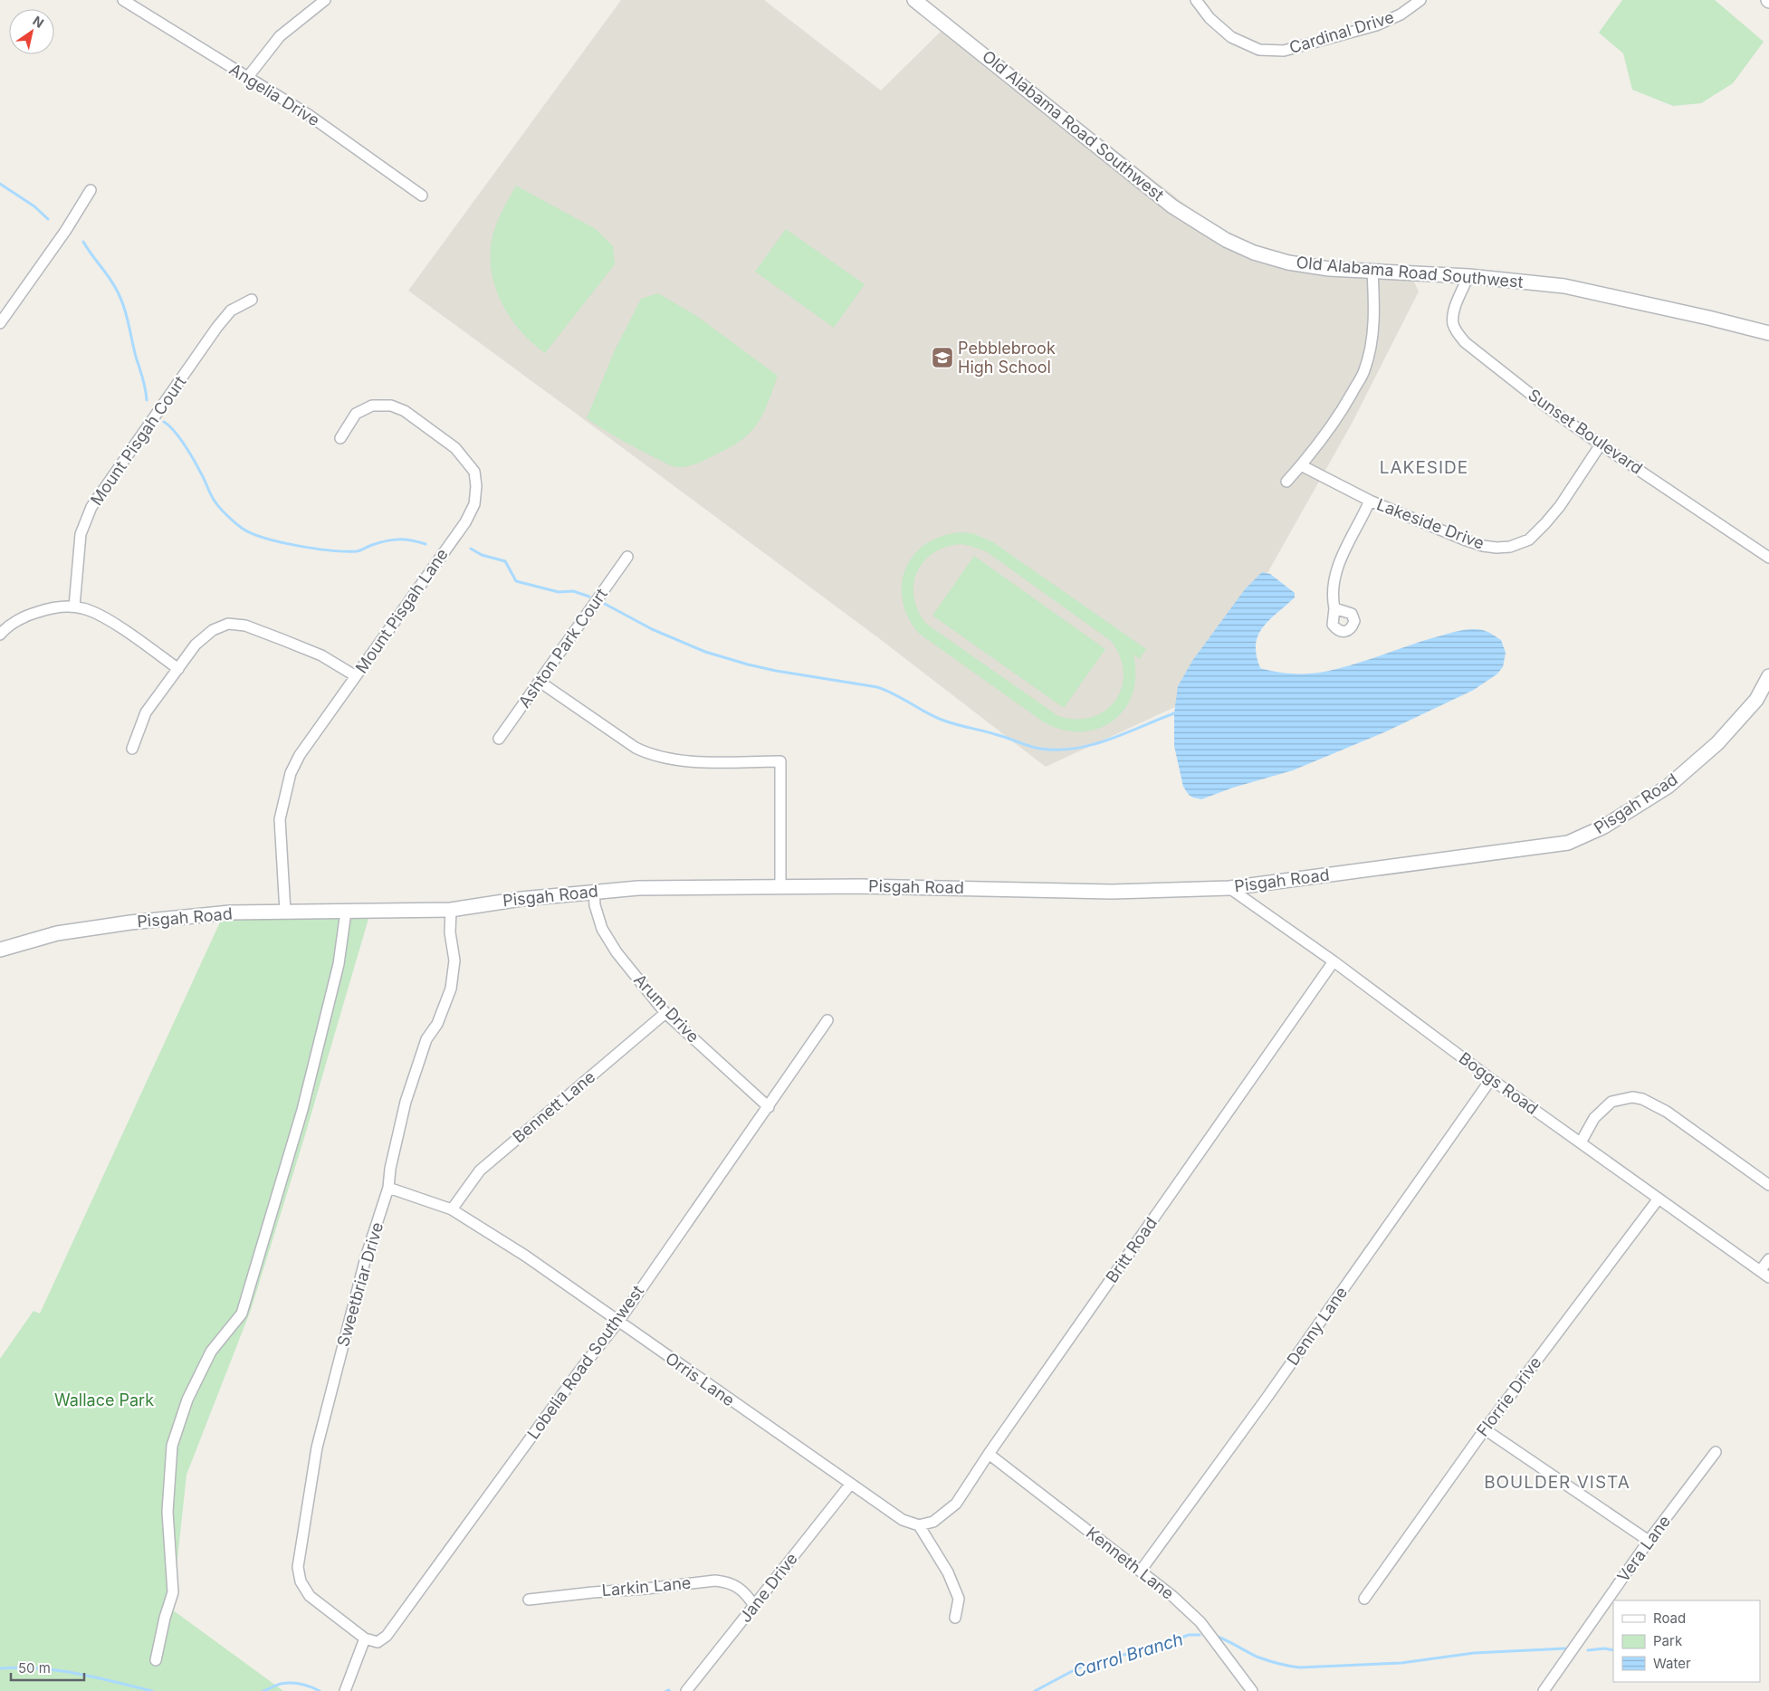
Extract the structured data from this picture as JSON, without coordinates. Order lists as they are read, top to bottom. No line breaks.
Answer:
{"streets":{"street":["Cardinal Drive","Angelia Drive","Old Alabama Road Southwest","Sunset Boulevard","Mount Pisgah Court","Lakeside Drive","Mount Pisgah Lane","Ashton Park Court","Pisgah Road","Arum Drive","Boggs Road","Bennett Lane","Britt Road","Sweetbriar Drive","Denny Lane","Lobelia Road Southwest","Orris Lane","Florrie Drive","Vera Lane","Kenneth Lane","Larkin Lane","Jane Drive"]},"crossings":[["Old Alabama Road Southwest","Sunset Boulevard"],["Sunset Boulevard","Lakeside Drive"],["Mount Pisgah Lane","Pisgah Road"],["Pisgah Road","Arum Drive"],["Pisgah Road","Boggs Road"],["Pisgah Road","Sweetbriar Drive"],["Arum Drive","Bennett Lane"],["Arum Drive","Lobelia Road Southwest"],["Boggs Road","Britt Road"],["Boggs Road","Denny Lane"],["Boggs Road","Florrie Drive"],["Bennett Lane","Orris Lane"],["Britt Road","Orris Lane"],["Britt Road","Kenneth Lane"],["Sweetbriar Drive","Lobelia Road Southwest"],["Sweetbriar Drive","Orris Lane"],["Denny Lane","Kenneth Lane"],["Lobelia Road Southwest","Orris Lane"],["Orris Lane","Jane Drive"],["Larkin Lane","Jane Drive"]],"districts":["LAKESIDE","BOULDER VISTA"],"water":["Carrol Branch"],"parks":["Wallace Park"],"places":{"school or university":["Pebblebrook High School"]},"legend":["Road","Park","Water"],"scale_bar":"50 m","north":"top right"}
